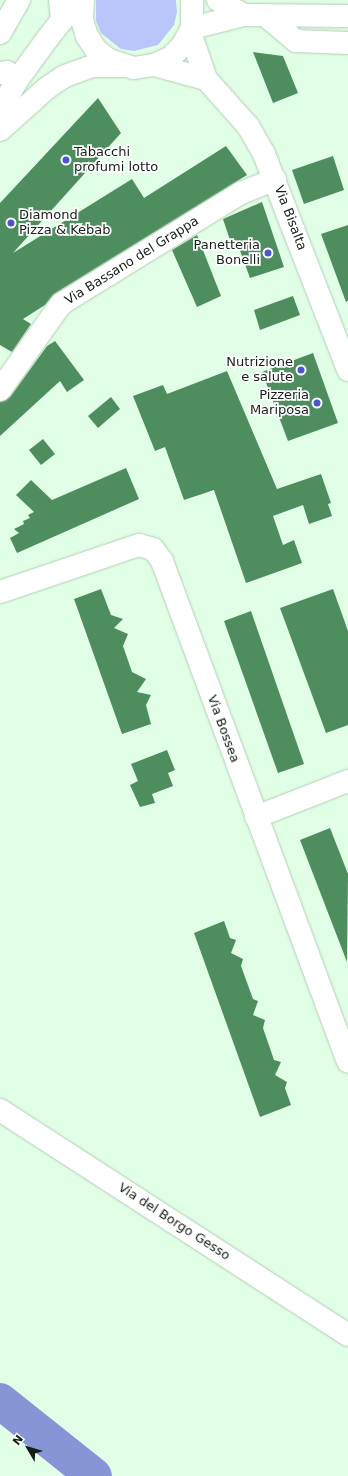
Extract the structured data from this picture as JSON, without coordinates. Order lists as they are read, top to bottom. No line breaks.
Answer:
{"streets":{"street":["Via Bisalta","Via Bassano del Grappa","Via Bossea","Via del Borgo Gesso"]},"crossings":[["Via Bisalta","Via Bassano del Grappa"]],"places":["Tabacchi profumi lotto","Diamond Pizza & Kebab","Panetteria Bonelli","Nutrizione e salute","Pizzeria Mariposa"],"north":"top left"}
